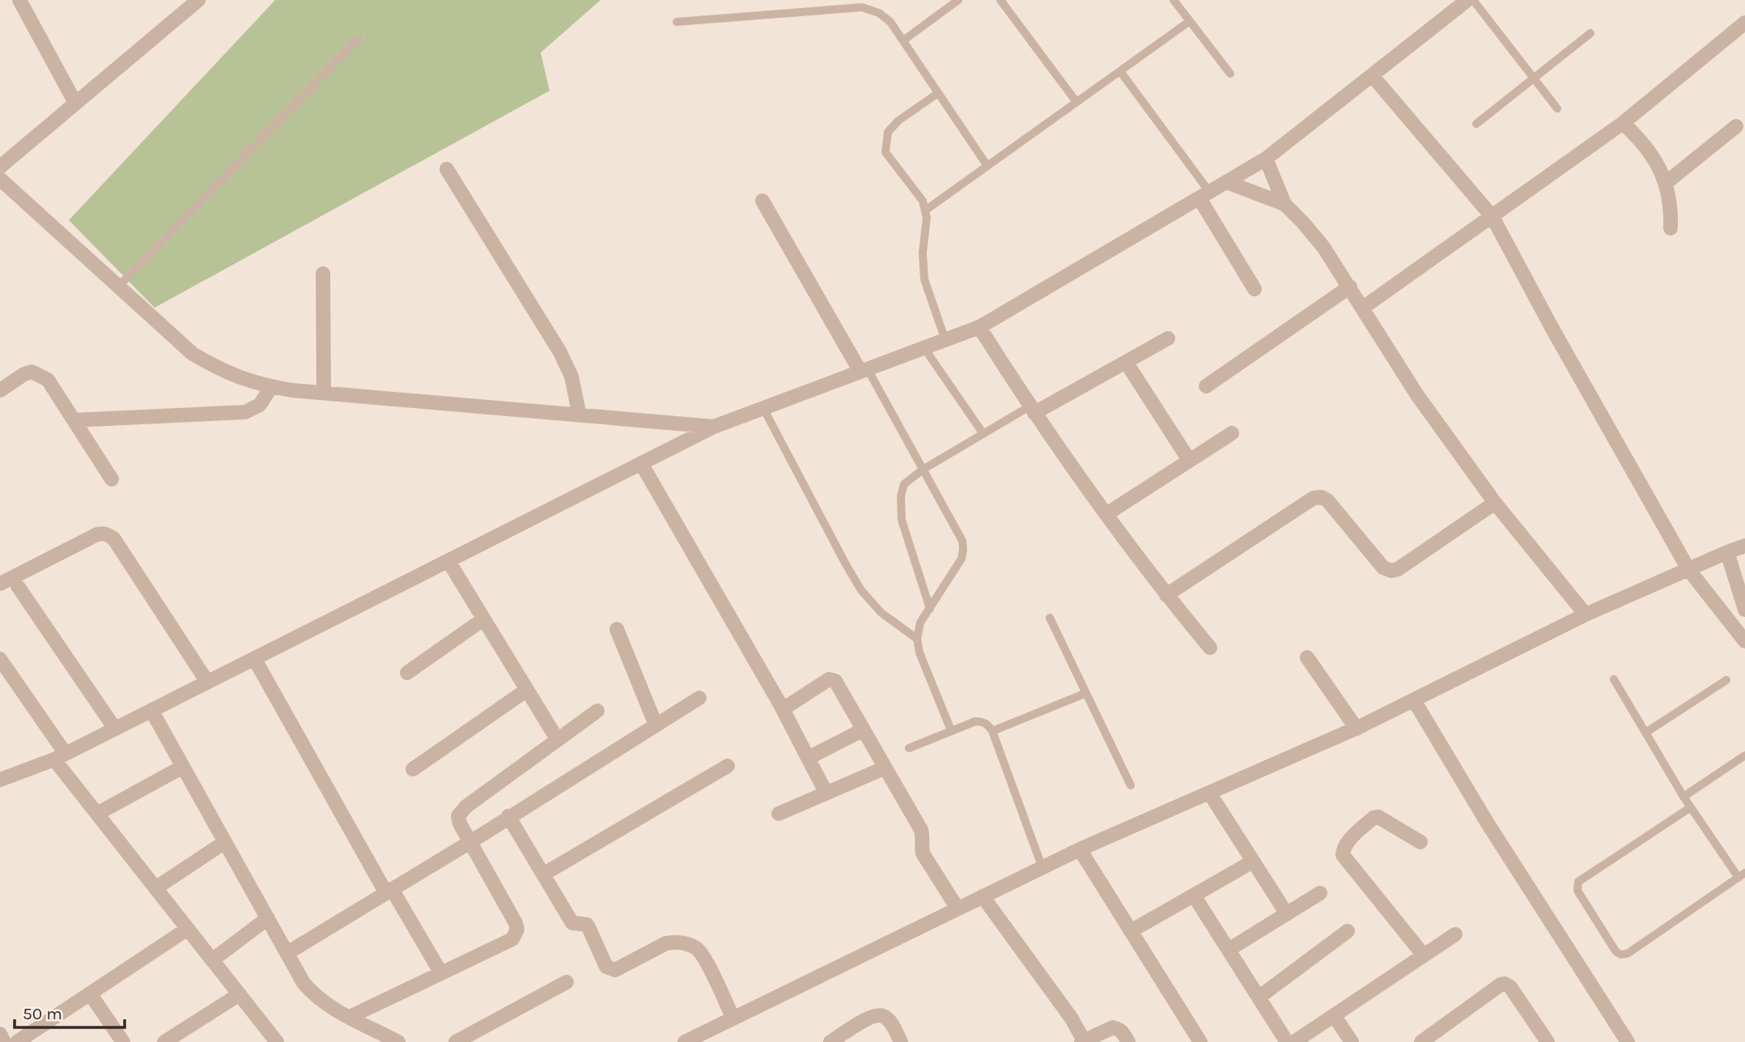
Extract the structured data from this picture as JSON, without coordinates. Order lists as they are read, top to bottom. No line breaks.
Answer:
{"scale_bar":"50 m"}
